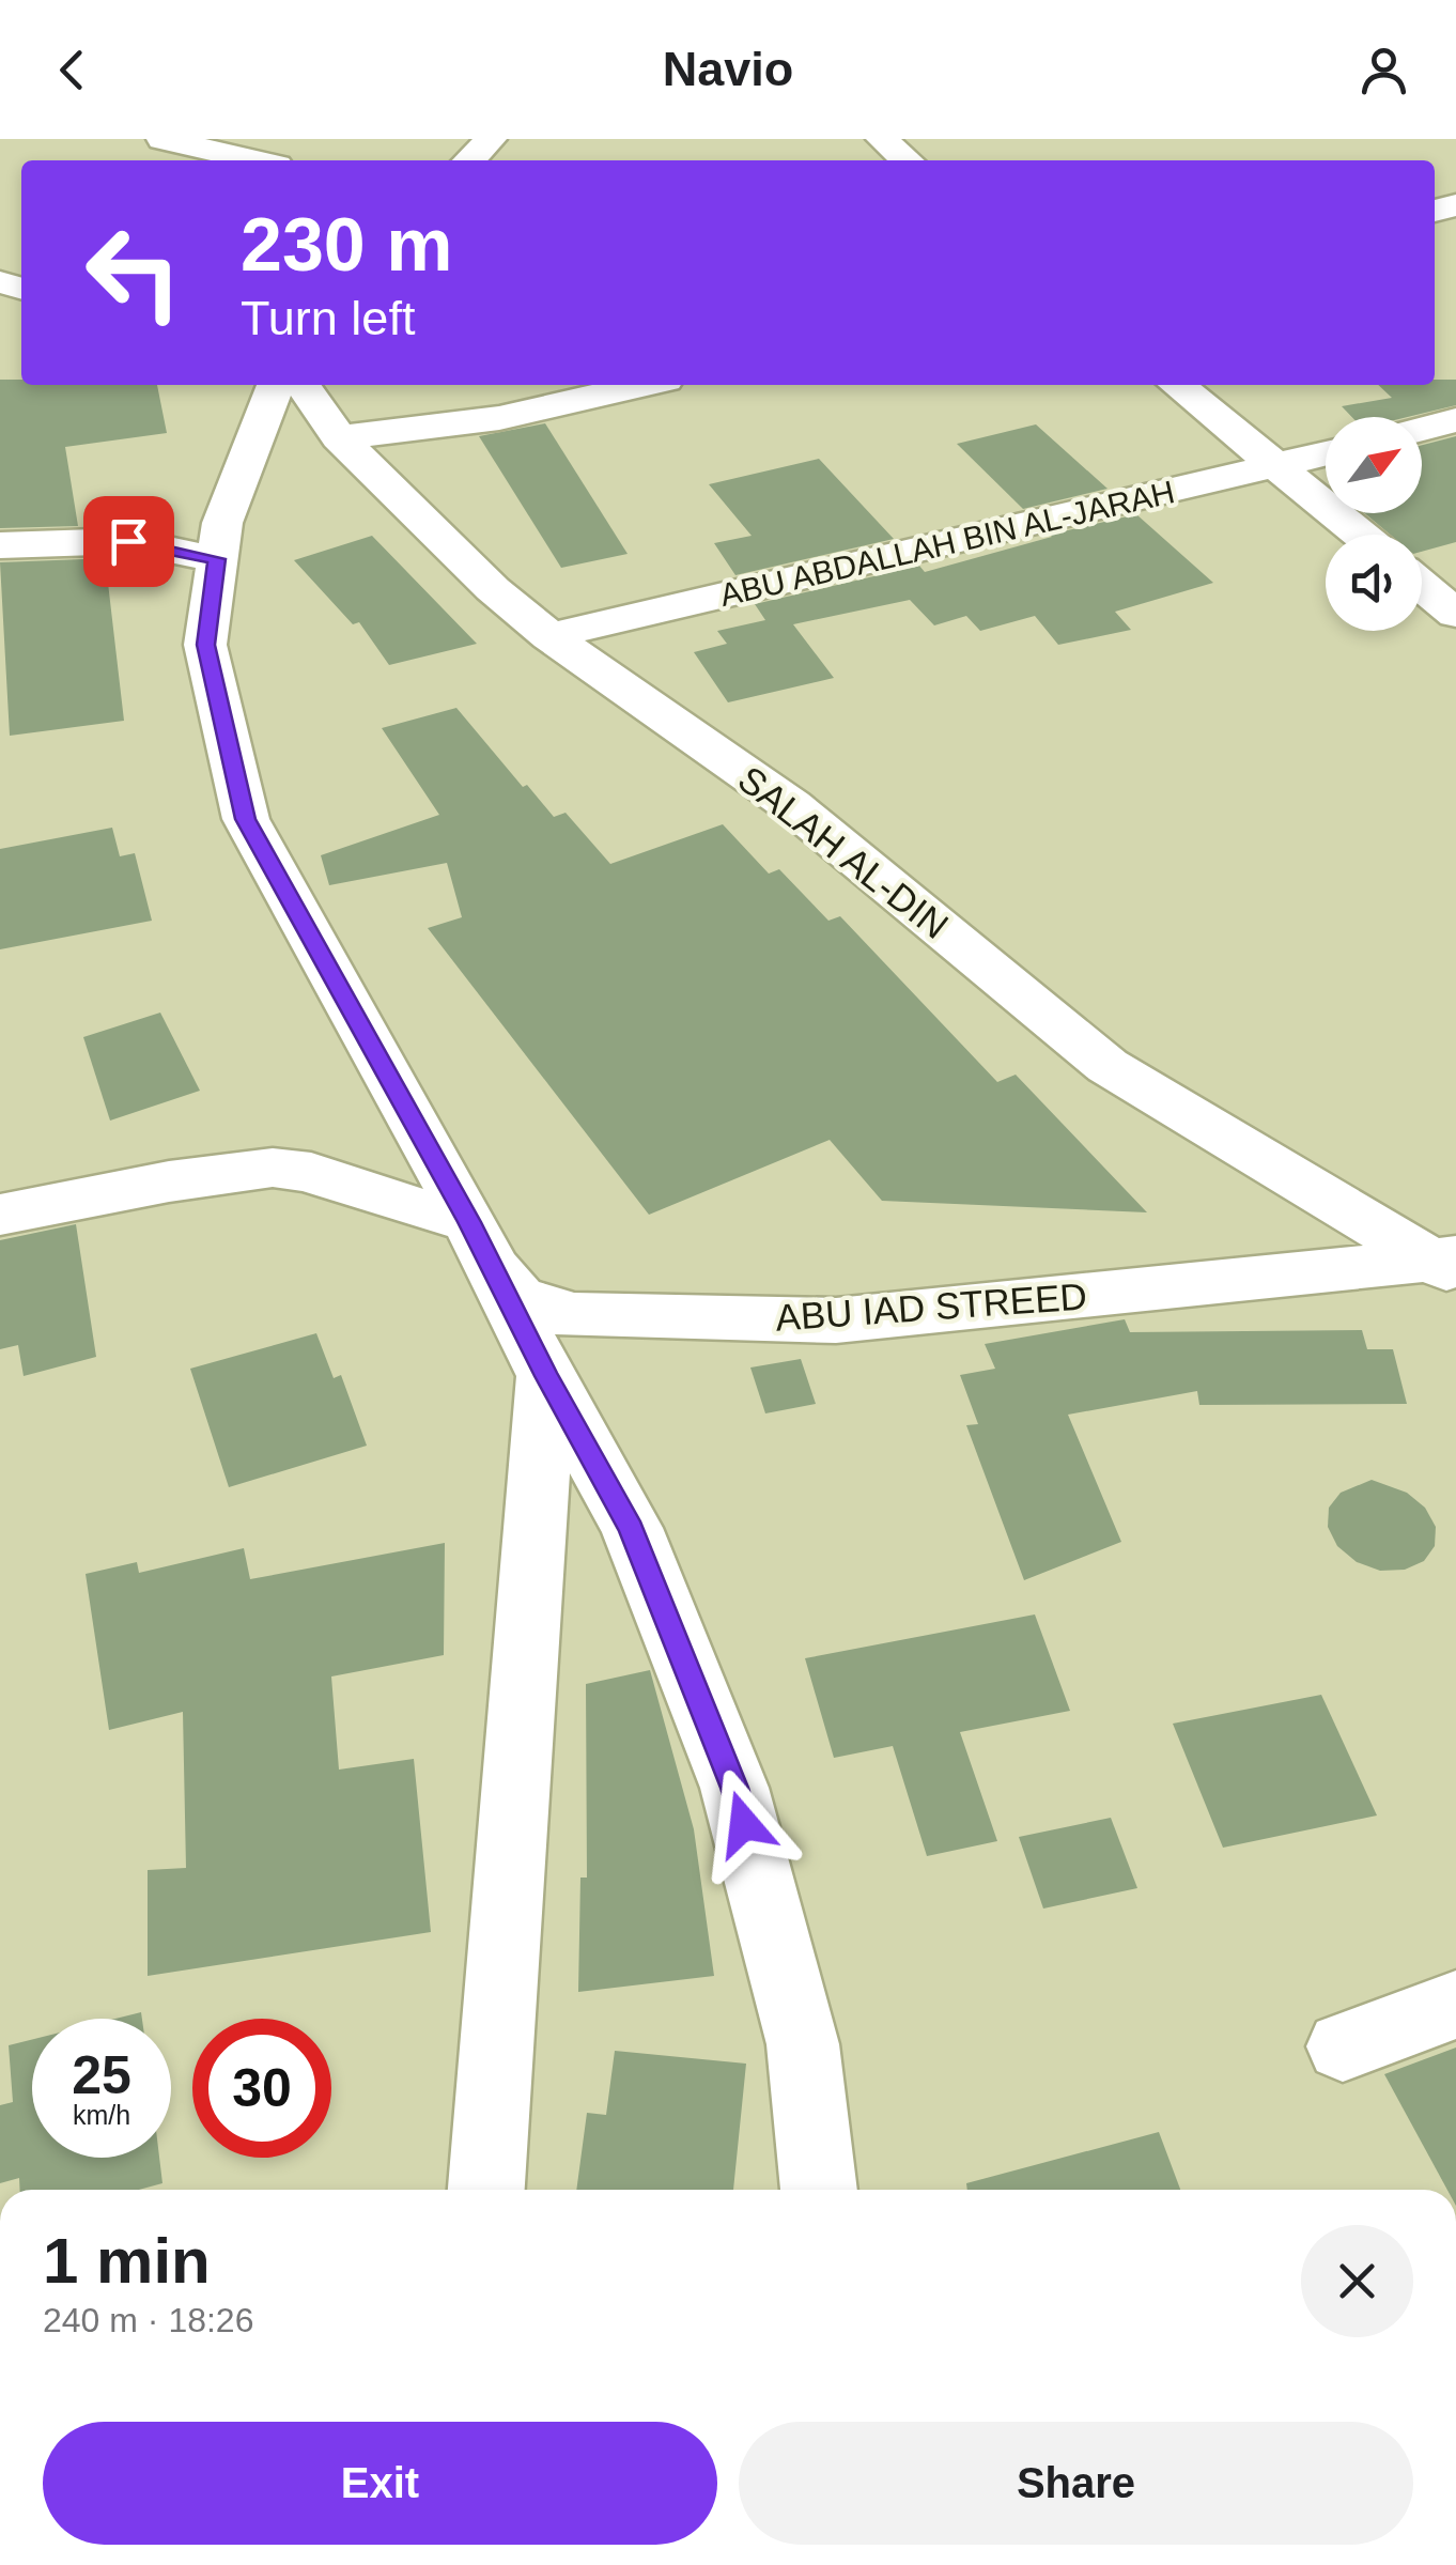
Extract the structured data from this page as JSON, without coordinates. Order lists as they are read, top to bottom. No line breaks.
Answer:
{"streets":{"street":["ABU ABDALLAH BIN AL-JARAH","SALAH AL-DIN","ABU IAD STREED"]},"crossings":[["ABU ABDALLAH BIN AL-JARAH","SALAH AL-DIN"],["SALAH AL-DIN","ABU IAD STREED"]],"north":"top right","page":{"header":"Navio","turn":["230 m","Turn left"],"speed":"25 km/h","limit":"30","heading":["1 min","240 m · 18:26"],"buttons":["Exit","Share"]}}
